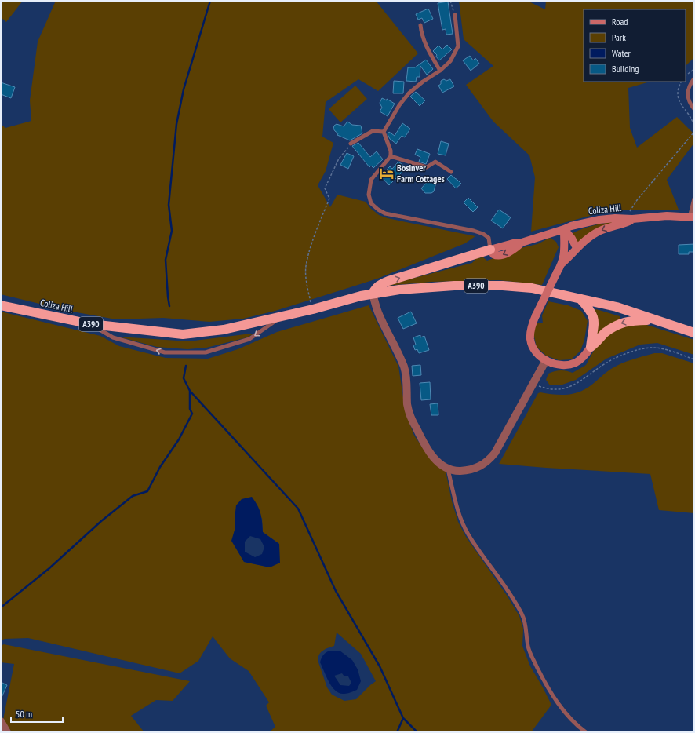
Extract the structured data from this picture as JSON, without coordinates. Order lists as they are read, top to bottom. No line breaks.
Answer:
{"streets":{"highway":["Coliza Hill","A390"]},"crossings":[["Coliza Hill","A390"]],"places":{"hotel":["Bosinver Farm Cottages"]},"legend":["Road","Park","Water","Building"],"scale_bar":"50 m"}
